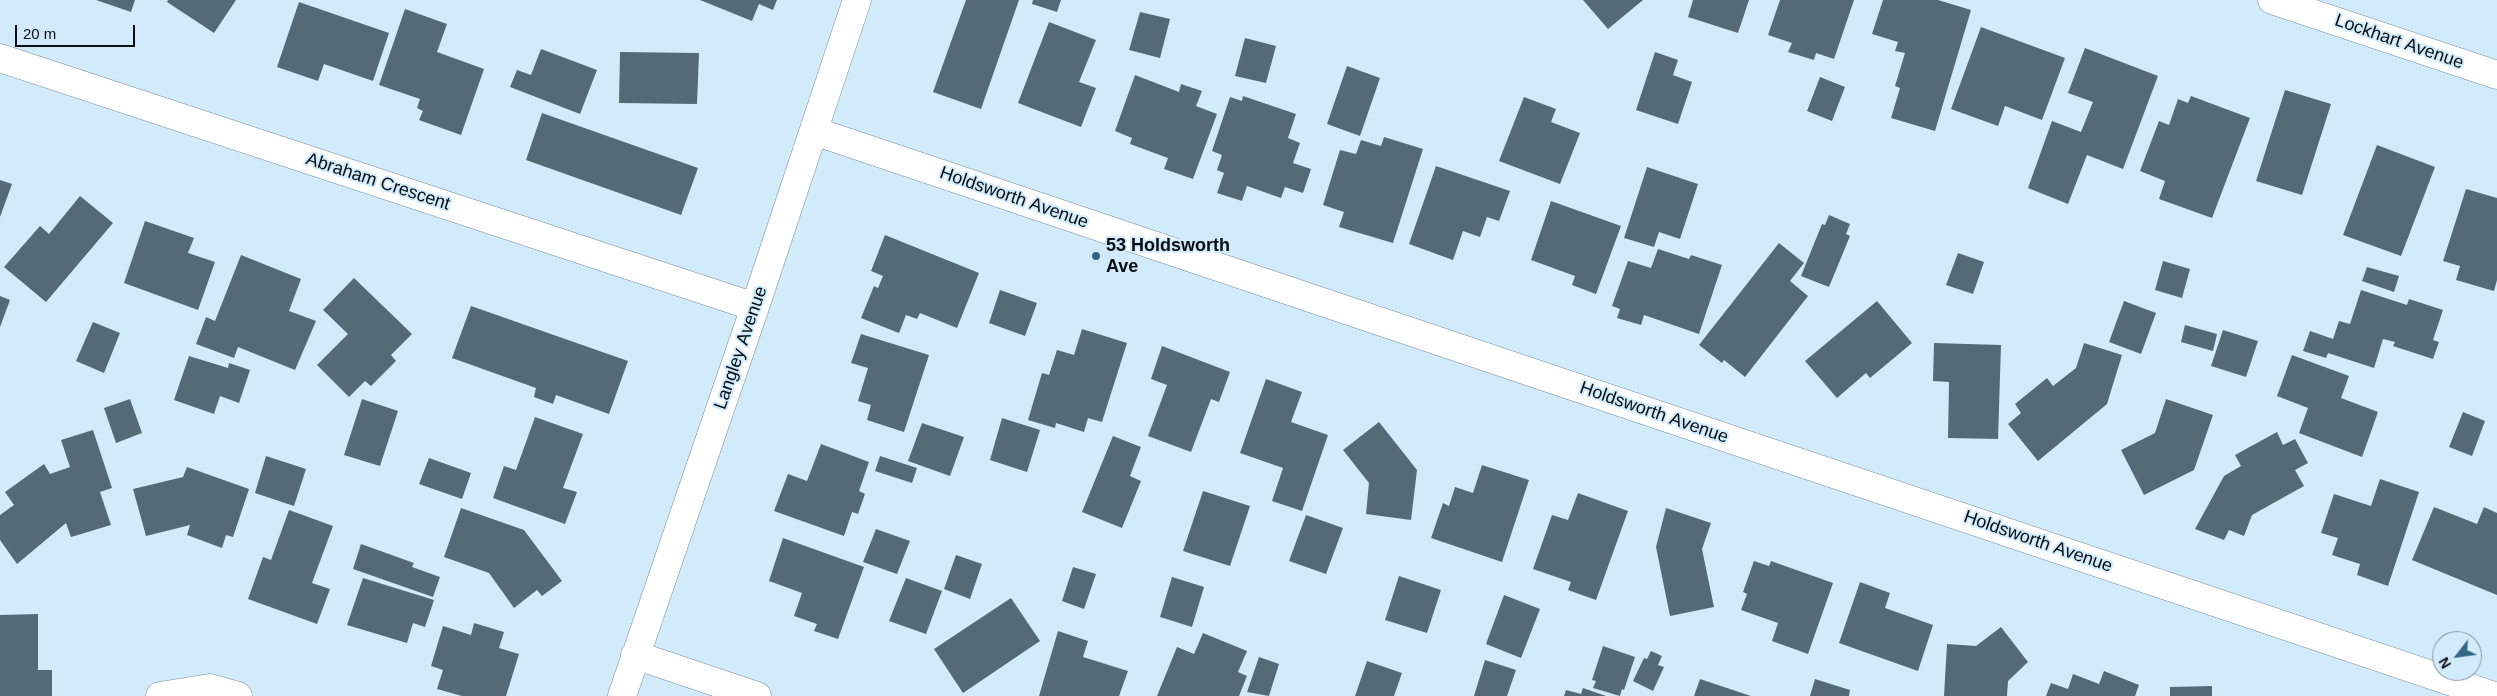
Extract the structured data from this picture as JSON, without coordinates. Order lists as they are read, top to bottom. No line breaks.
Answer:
{"streets":{"street":["Lockhart Avenue","Abraham Crescent","Holdsworth Avenue","Langley Avenue"]},"crossings":[["Abraham Crescent","Langley Avenue"],["Holdsworth Avenue","Langley Avenue"]],"places":["53 Holdsworth Ave"],"scale_bar":"20 m","north":"bottom left"}
